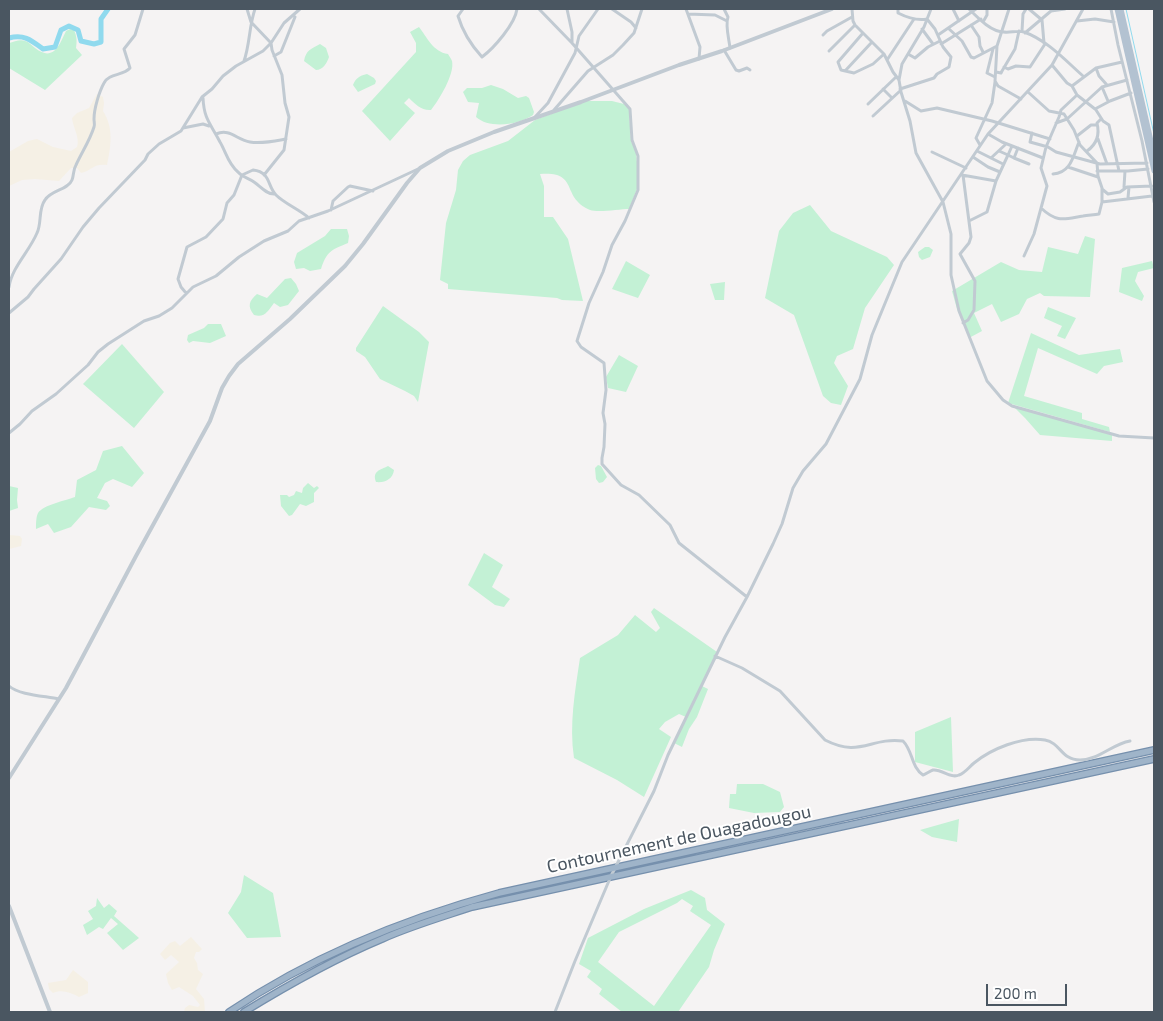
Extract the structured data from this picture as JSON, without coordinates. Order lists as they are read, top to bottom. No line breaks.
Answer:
{"streets":{"highway":["Contournement de Ouagadougou"]},"scale_bar":"200 m"}
